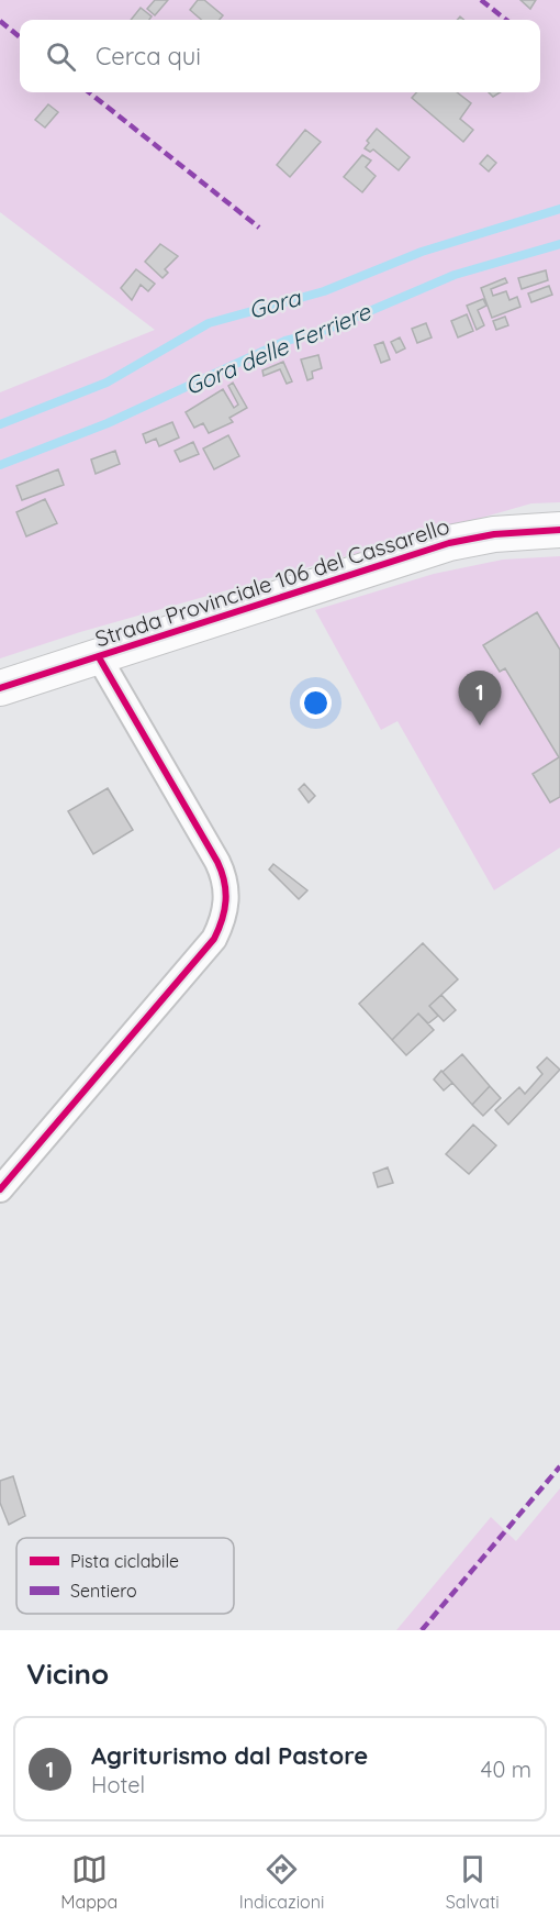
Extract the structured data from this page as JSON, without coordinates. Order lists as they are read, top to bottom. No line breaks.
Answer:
{"streets":{"street":["Strada Provinciale 106 del Cassarello"]},"water":["Gora","Gora delle Ferriere"],"legend":["Pista ciclabile","Sentiero"],"page":{"search":"Cerca qui","pins":"1","heading":"Vicino","list":[{"mark":"1","name":"Agriturismo dal Pastore","note":"Hotel","value":"40 m"}],"nav":["Mappa","Indicazioni","Salvati"]}}
